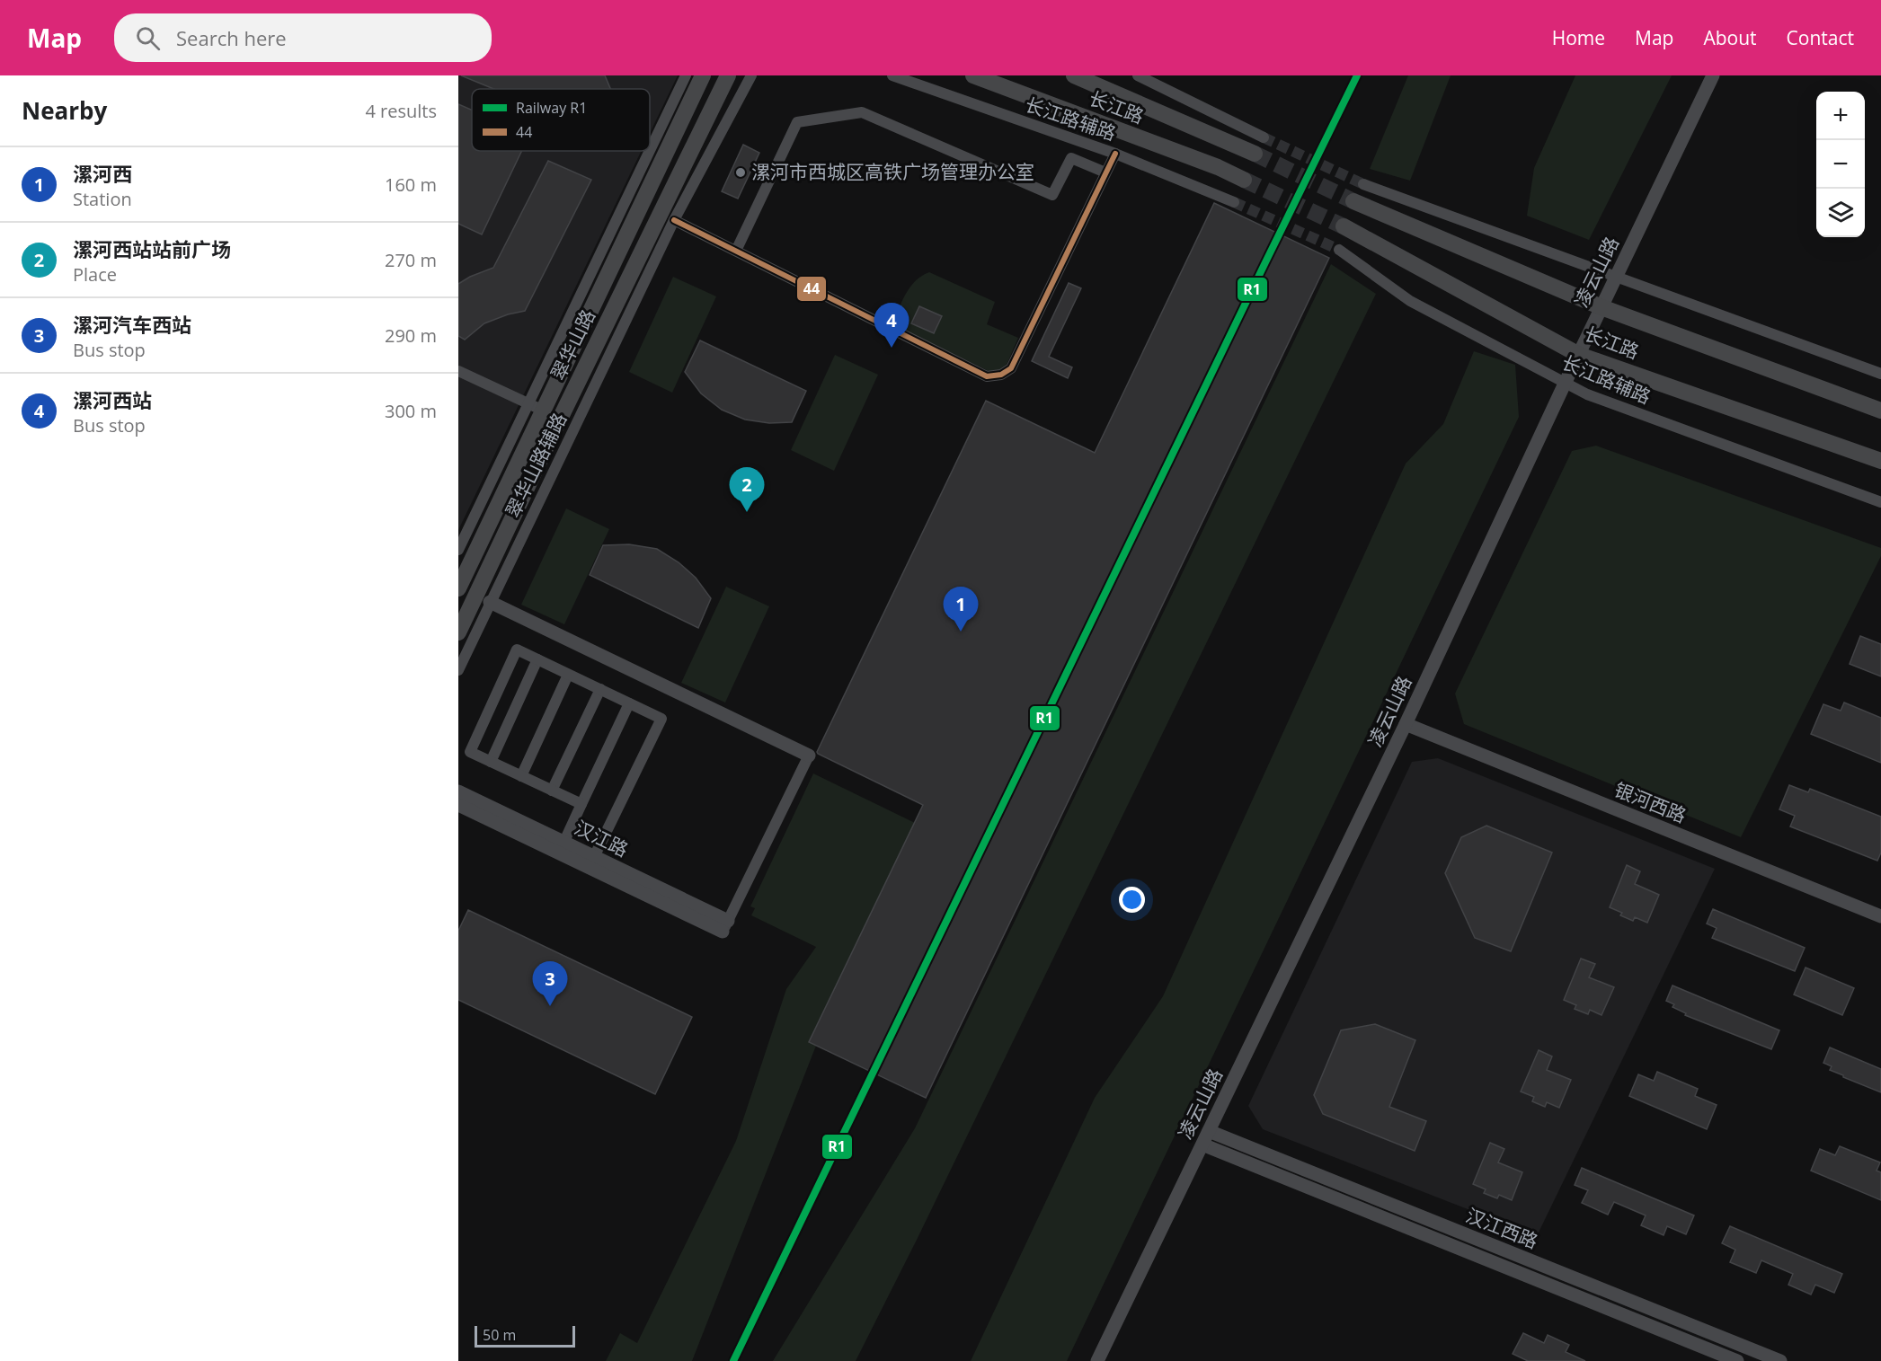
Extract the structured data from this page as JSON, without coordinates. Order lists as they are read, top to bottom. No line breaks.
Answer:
{"streets":{"main road":["长江路","翠华山路"],"street":["长江路辅路","凌云山路","翠华山路辅路","银河西路","汉江路","汉江西路"]},"crossings":[["长江路","凌云山路"],["长江路辅路","凌云山路"],["凌云山路","银河西路"],["凌云山路","汉江西路"],["翠华山路","翠华山路辅路"]],"places":["漯河市西城区高铁广场管理办公室"],"lines":["rail line R1","transit line 44"],"legend":["Railway R1","44"],"scale_bar":"50 m","page":{"header":"Map","search":"Search here","nav":["Home","Map","About","Contact"],"heading":["Nearby","4 results"],"map_buttons":["+","−"],"list":[{"mark":"1","name":"漯河西","note":"Station","value":"160 m"},{"mark":"2","name":"漯河西站站前广场","note":"Place","value":"270 m"},{"mark":"3","name":"漯河汽车西站","note":"Bus stop","value":"290 m"},{"mark":"4","name":"漯河西站","note":"Bus stop","value":"300 m"}],"pins":["4","2","1","3"],"scale":"50 m"}}
